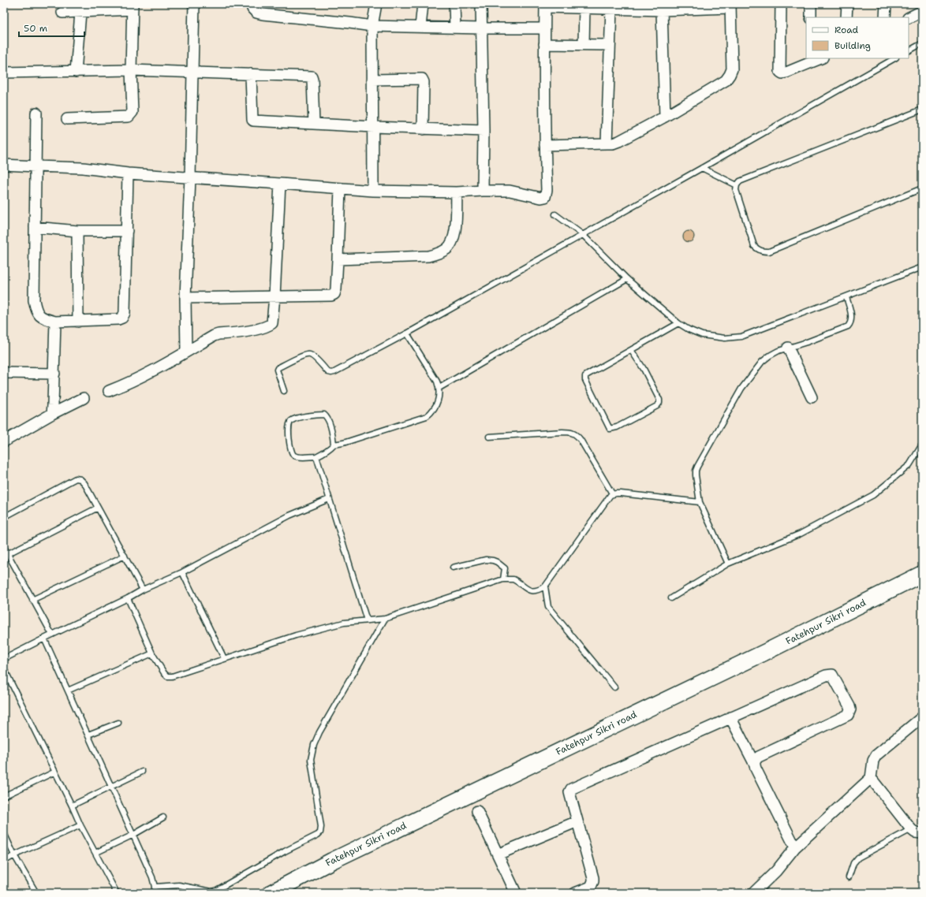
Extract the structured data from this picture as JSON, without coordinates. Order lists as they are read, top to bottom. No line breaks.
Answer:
{"streets":{"main road":["Fatehpur Sikri road"]},"legend":["Road","Building"],"scale_bar":"50 m"}
